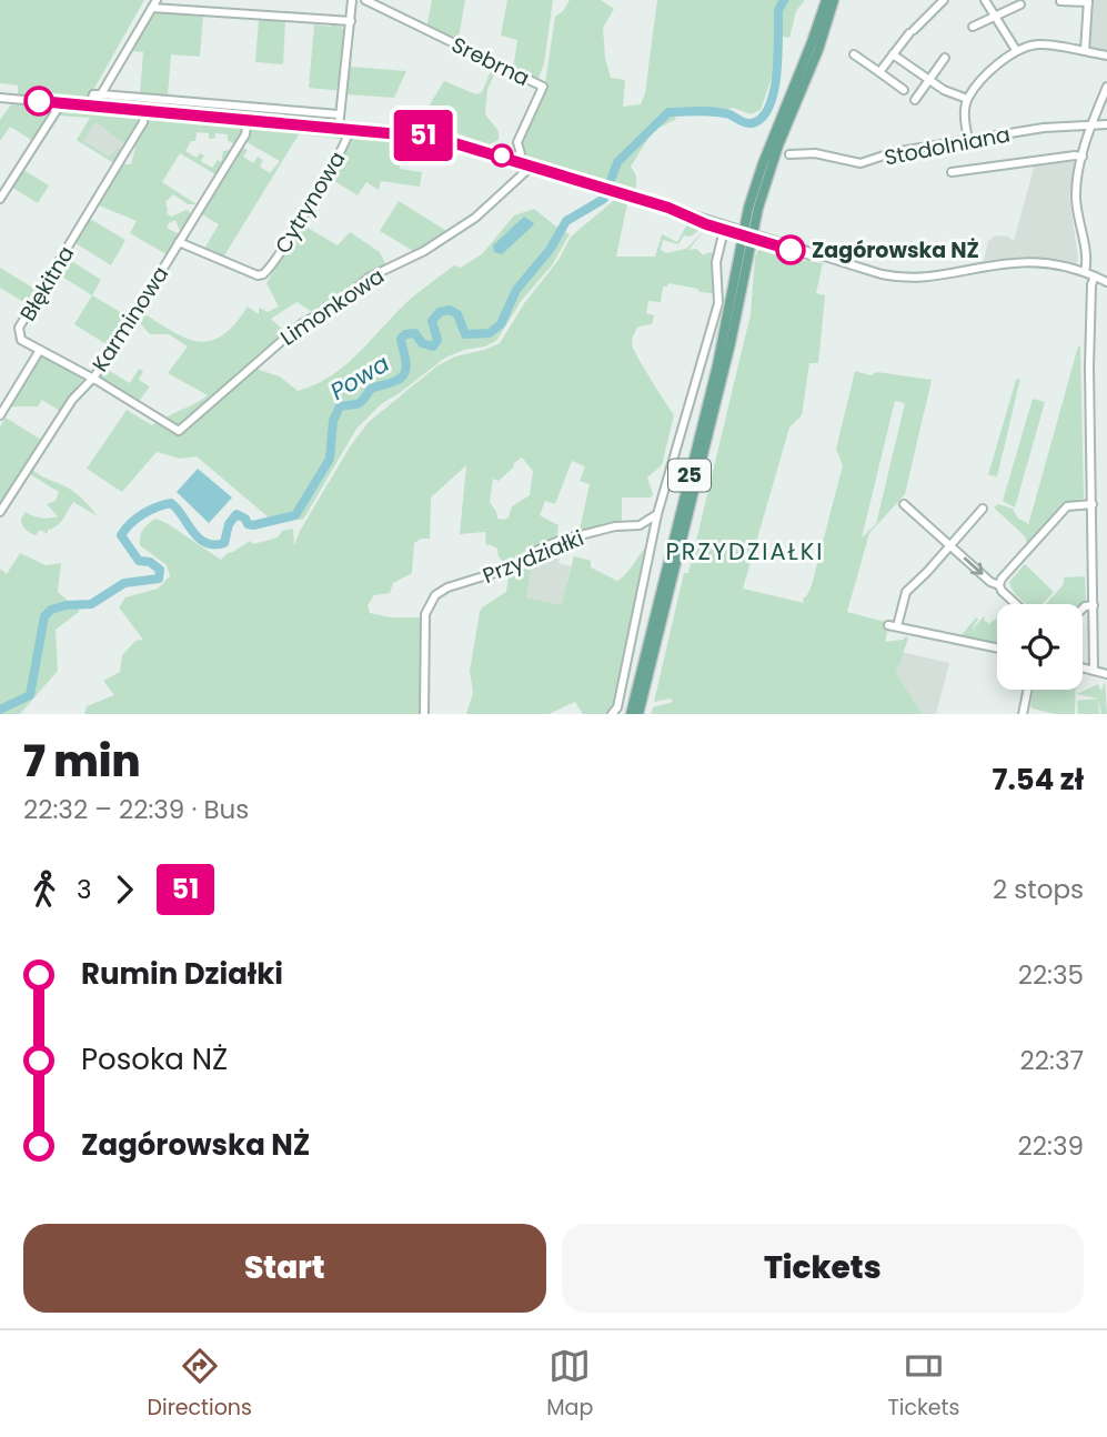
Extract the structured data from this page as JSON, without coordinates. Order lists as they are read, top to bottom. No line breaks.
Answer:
{"streets":{"main road":["25"],"street":["Srebrna","Stodolniana","Cytrynowa","Błękitna","Limonkowa","Karminowa","Przydziałki"]},"crossings":[["Srebrna","Limonkowa"],["Cytrynowa","Karminowa"],["Błękitna","Limonkowa"],["Błękitna","Karminowa"]],"districts":["PRZYDZIAŁKI"],"water":["Powa"],"places":["Zagórowska NŻ"],"lines":["bus line 51"],"page":{"on_map":"51","heading":["7 min","22:32 – 22:39 · Bus","7.54 zł"],"legs":["3","51","2 stops"],"list":[{"name":"Rumin Działki","value":"22:35"},{"name":"Posoka NŻ","value":"22:37"},{"name":"Zagórowska NŻ","value":"22:39"}],"buttons":["Start","Tickets"],"tabs":["Directions","Map","Tickets"]}}
